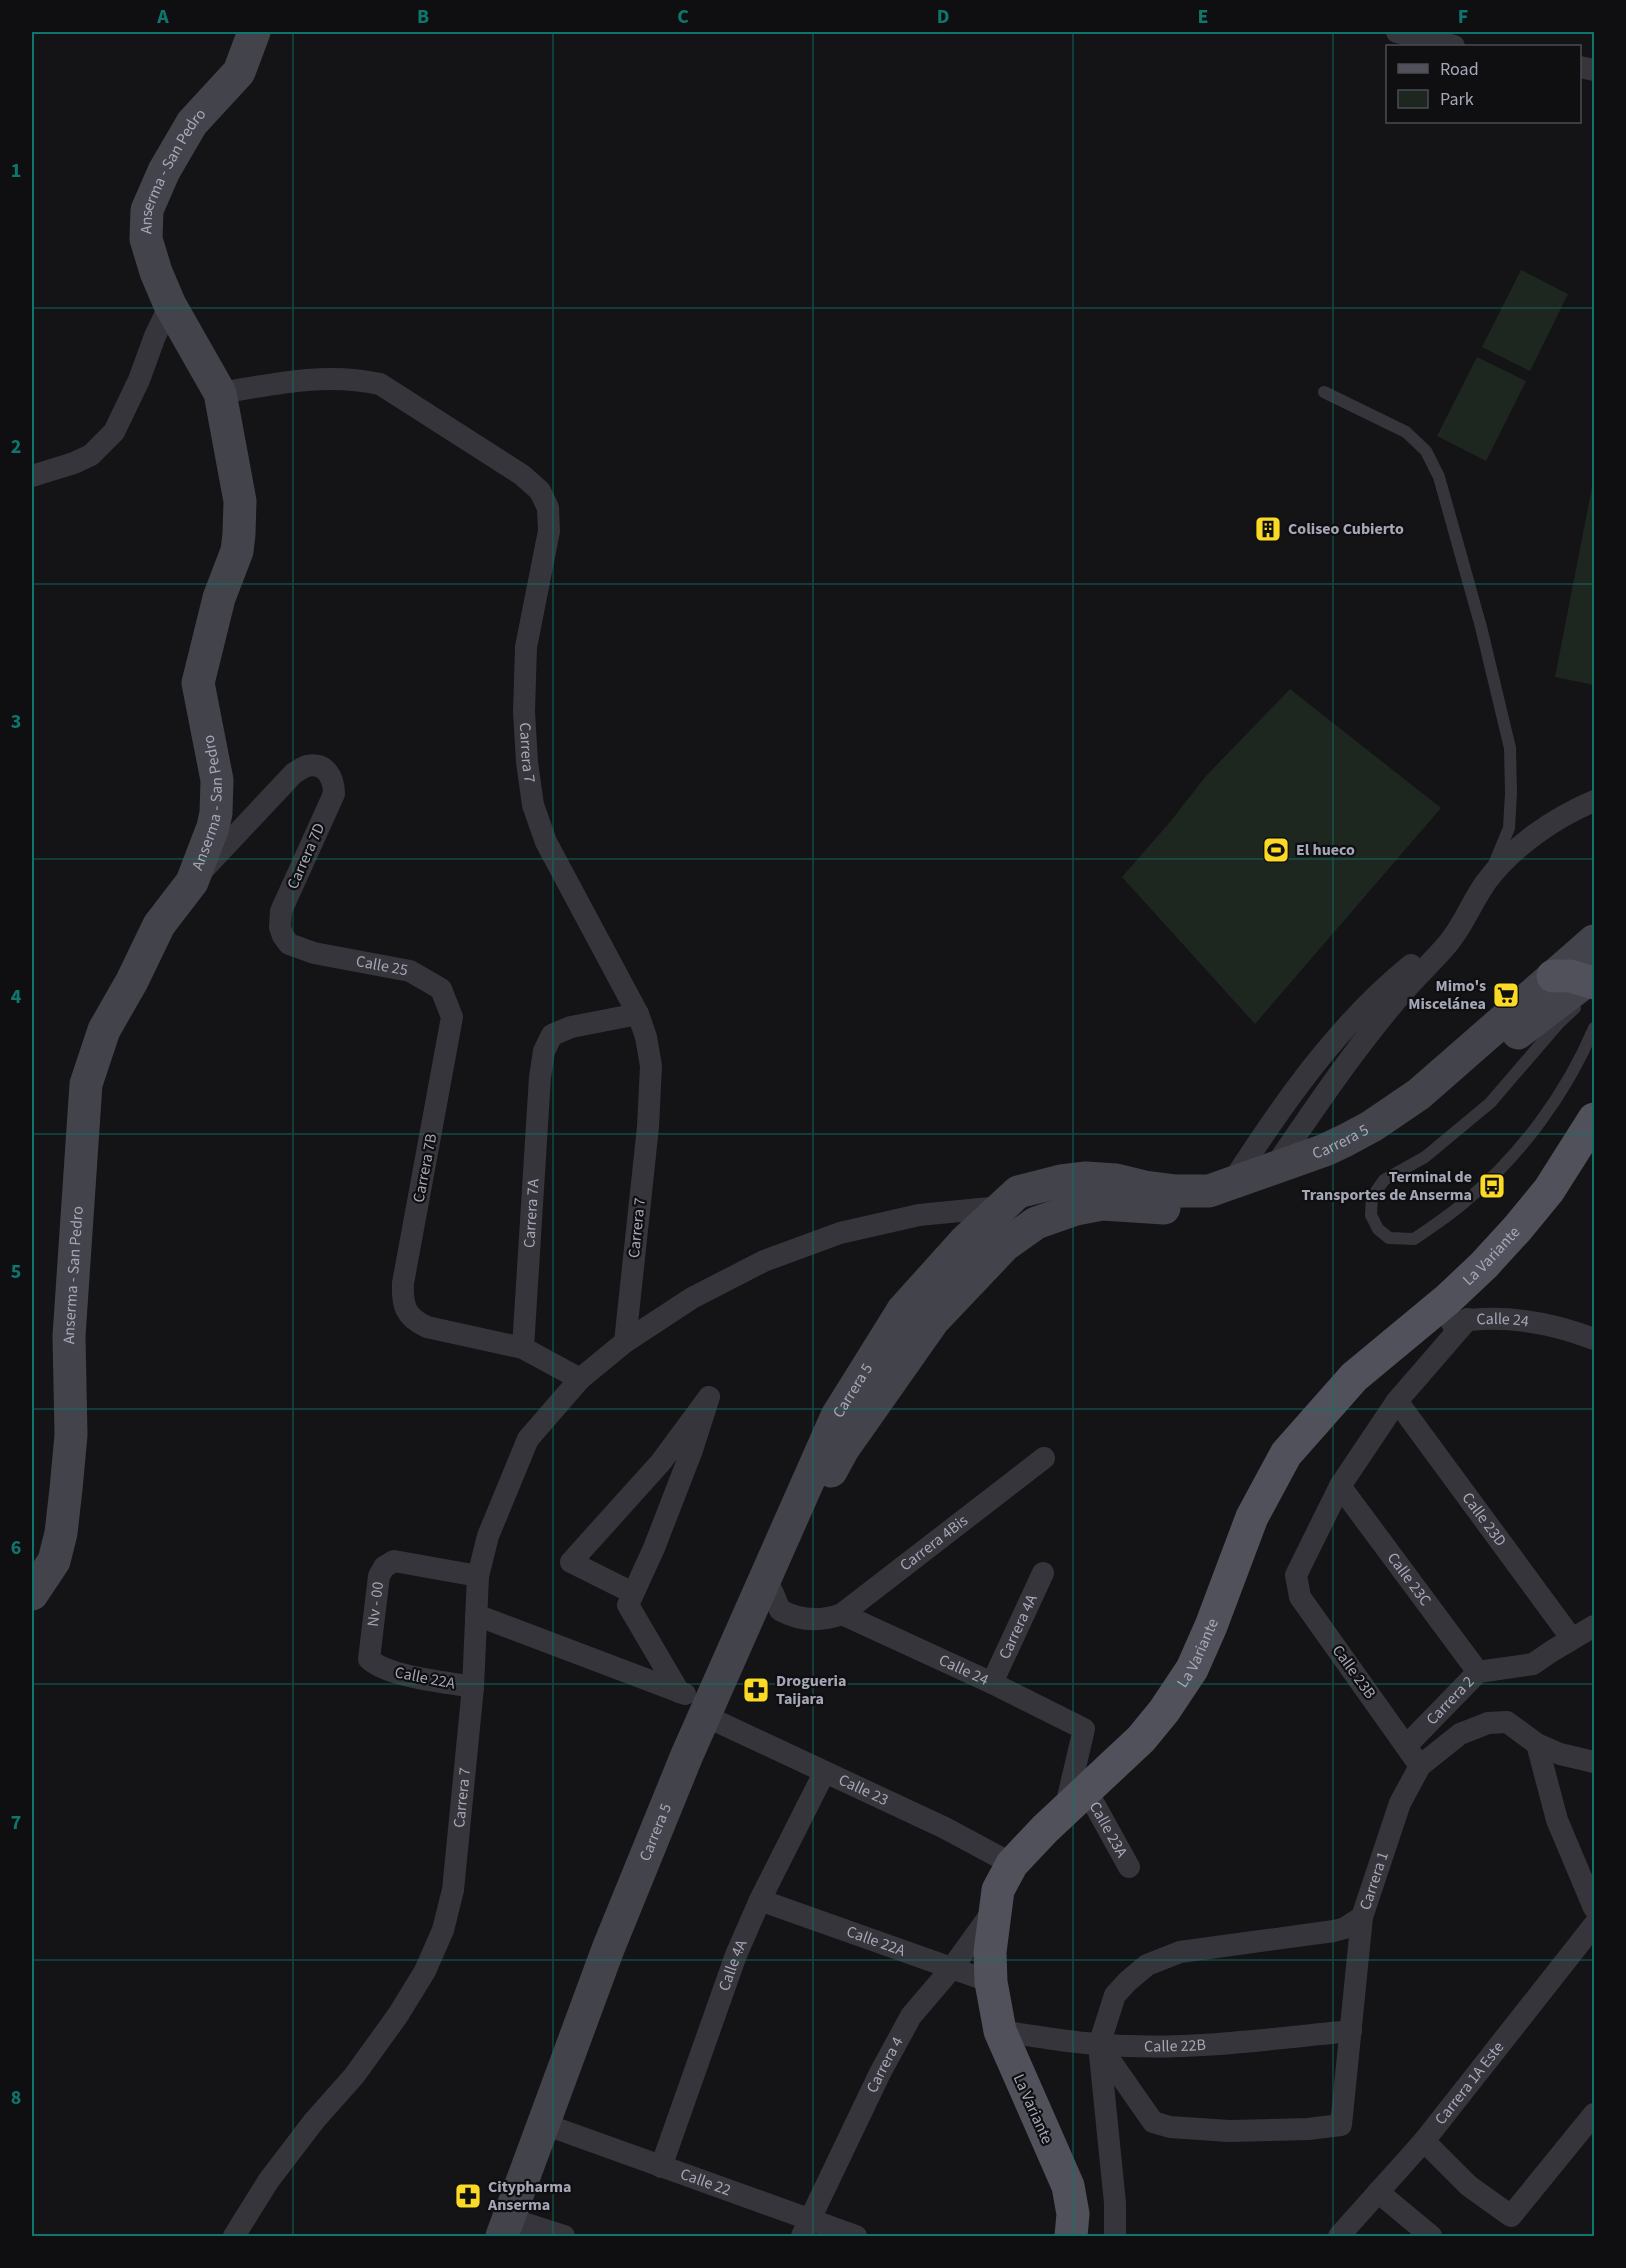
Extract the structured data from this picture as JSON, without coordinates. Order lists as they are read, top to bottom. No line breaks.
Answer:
{"streets":{"main road":["La Variante"],"street":["Anserma - San Pedro","Carrera 7","Carrera 7D","Calle 25","Carrera 5","Carrera 7B","Carrera 7A","Calle 24","Calle 23D","Carrera 4Bis","Calle 23C","Nv - 00","Carrera 4A","Calle 23B","Calle 22A","Carrera 2","Calle 23","Calle 23A","Carrera 1","Calle 4A","Calle 22B","Carrera 4","Carrera 1A Este","Calle 22"]},"crossings":[["Anserma - San Pedro","Carrera 7"],["Anserma - San Pedro","Carrera 7D"],["Carrera 7","Carrera 5"],["Carrera 7","Carrera 7A"],["Carrera 7","Nv - 00"],["Carrera 7","Calle 22A"],["Carrera 7","Calle 23"],["Carrera 7D","Calle 25"],["Calle 25","Carrera 7B"],["Carrera 5","Calle 24"],["Carrera 5","Calle 23"],["Carrera 5","Calle 22"],["Carrera 7B","Carrera 7A"],["La Variante","Calle 24"],["La Variante","Calle 22A"],["La Variante","Calle 23"],["La Variante","Calle 23A"],["La Variante","Calle 22B"],["La Variante","Carrera 4"],["Calle 24","Carrera 4Bis"],["Calle 24","Carrera 4A"],["Calle 24","Calle 23A"],["Calle 23D","Carrera 2"],["Calle 23C","Calle 23B"],["Calle 23C","Carrera 2"],["Nv - 00","Calle 22A"],["Calle 23B","Carrera 2"],["Calle 23B","Carrera 1"],["Calle 22A","Calle 4A"],["Calle 22A","Carrera 4"],["Calle 23","Calle 4A"],["Carrera 1","Calle 22B"],["Calle 4A","Calle 22"],["Carrera 4","Calle 22"]],"places":{"building":["Coliseo Cubierto"],"sports":["El hueco"],"supermarket":["Mimo's Miscelánea"],"bus stop":["Terminal de Transportes de Anserma"],"pharmacy":["Drogueria Taijara","Citypharma Anserma"]},"legend":["Road","Park"],"grid":{"columns":["A","B","C","D","E","F"],"rows":["1","2","3","4","5","6","7","8"]}}
